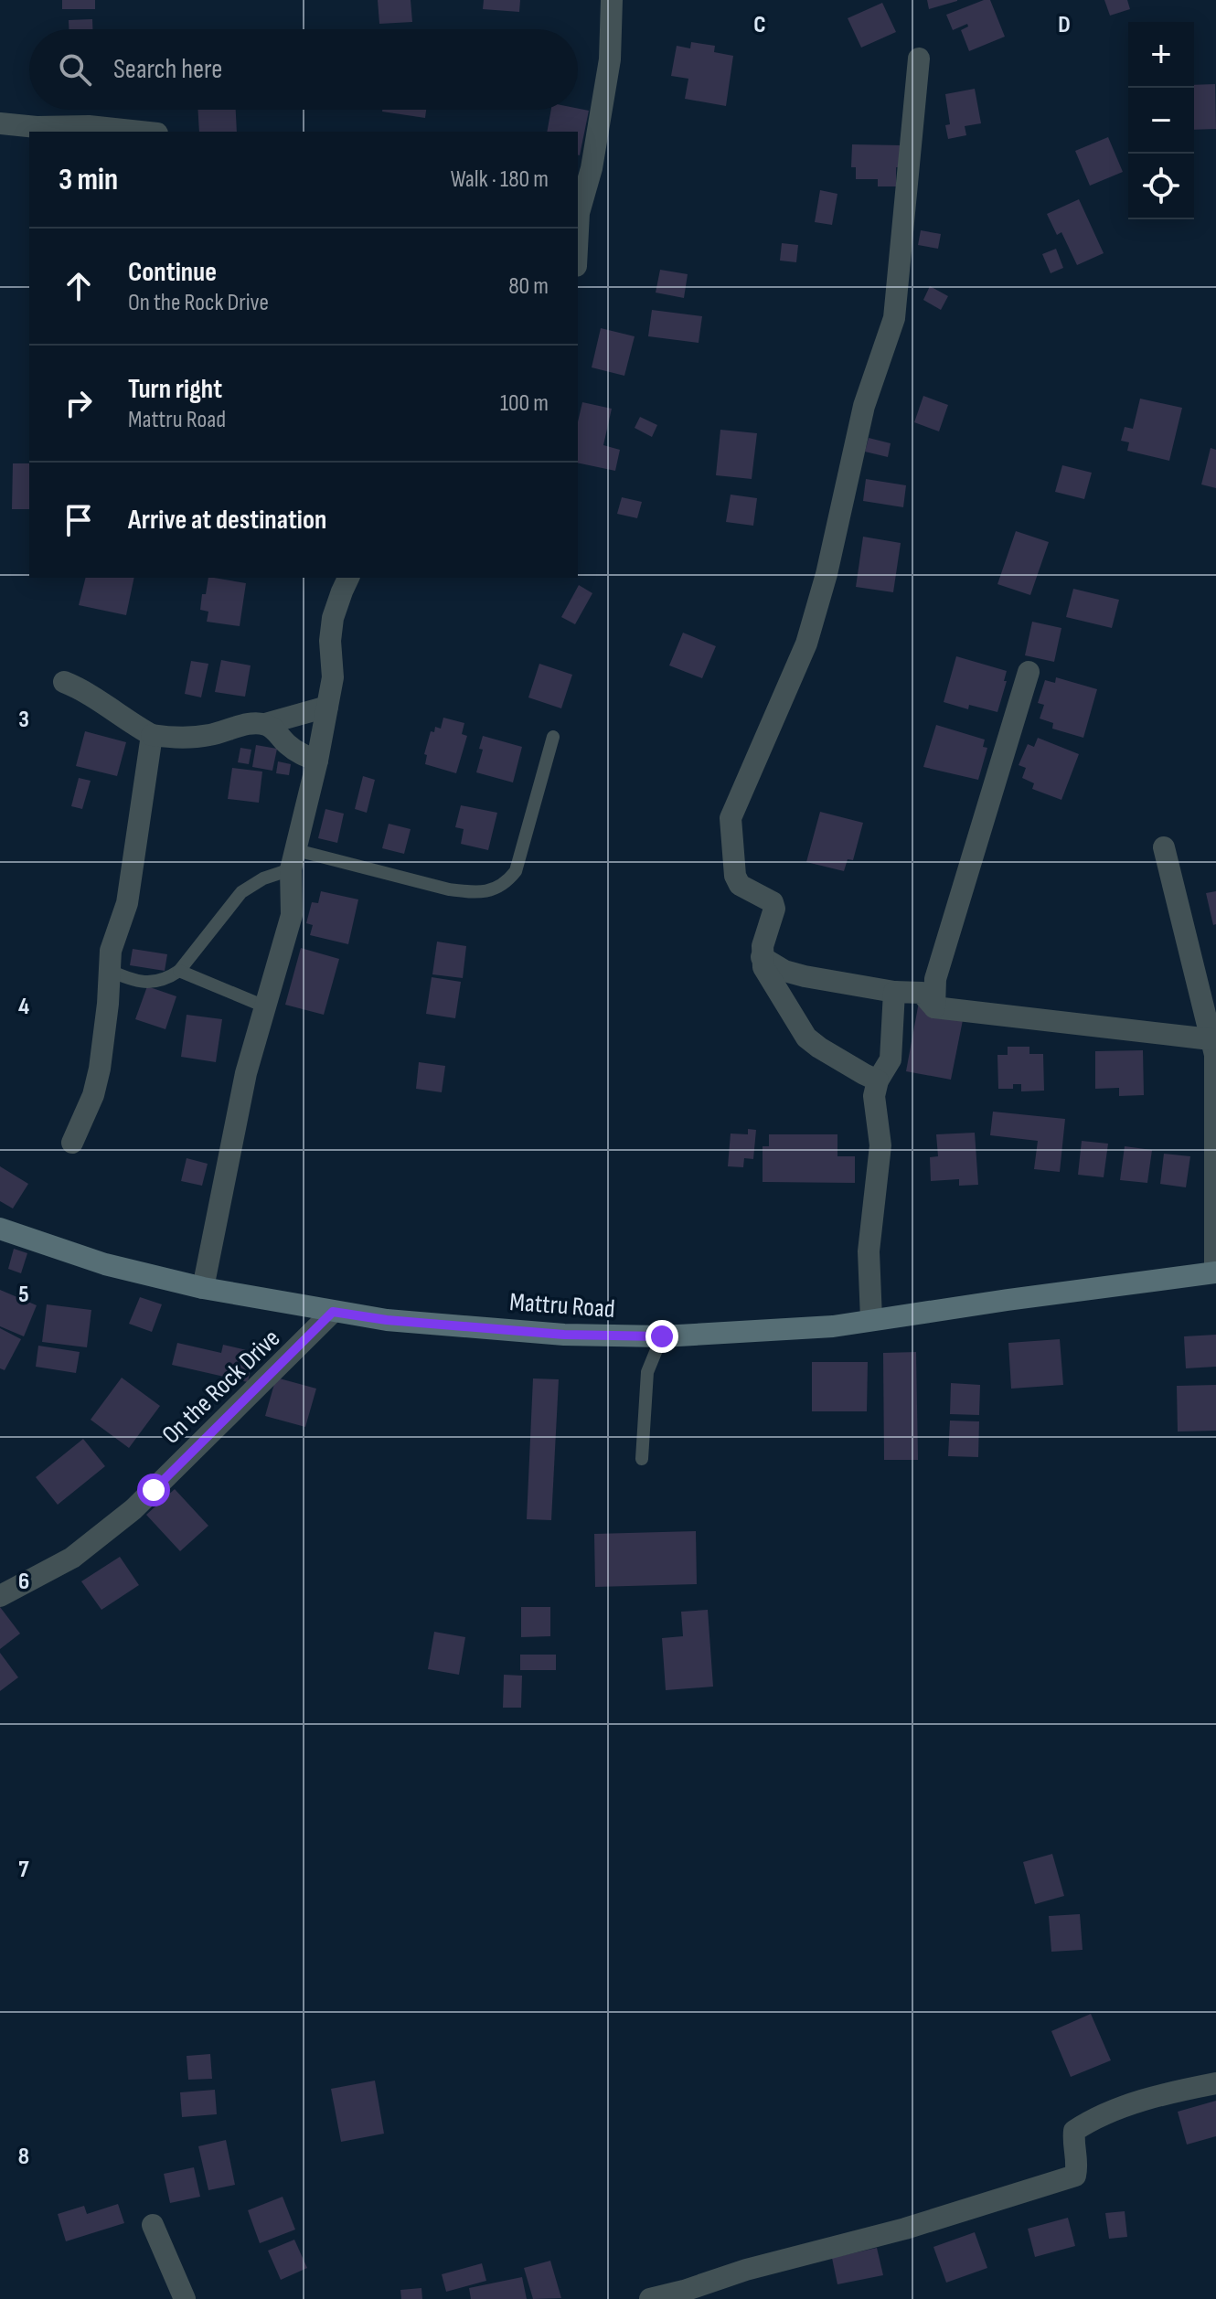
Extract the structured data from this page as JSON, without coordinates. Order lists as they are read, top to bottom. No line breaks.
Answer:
{"streets":{"main road":["Mattru Road"],"street":["On the Rock Drive"]},"crossings":[["Mattru Road","On the Rock Drive"]],"page":{"map_buttons":["+","−"],"search":"Search here","heading":["3 min","Walk · 180 m"],"list":[["Continue","On the Rock Drive","80 m"],["Turn right","Mattru Road","100 m"],"Arrive at destination"]},"grid":{"columns":["C","D"],"rows":["3","4","5","6","7","8"]}}
